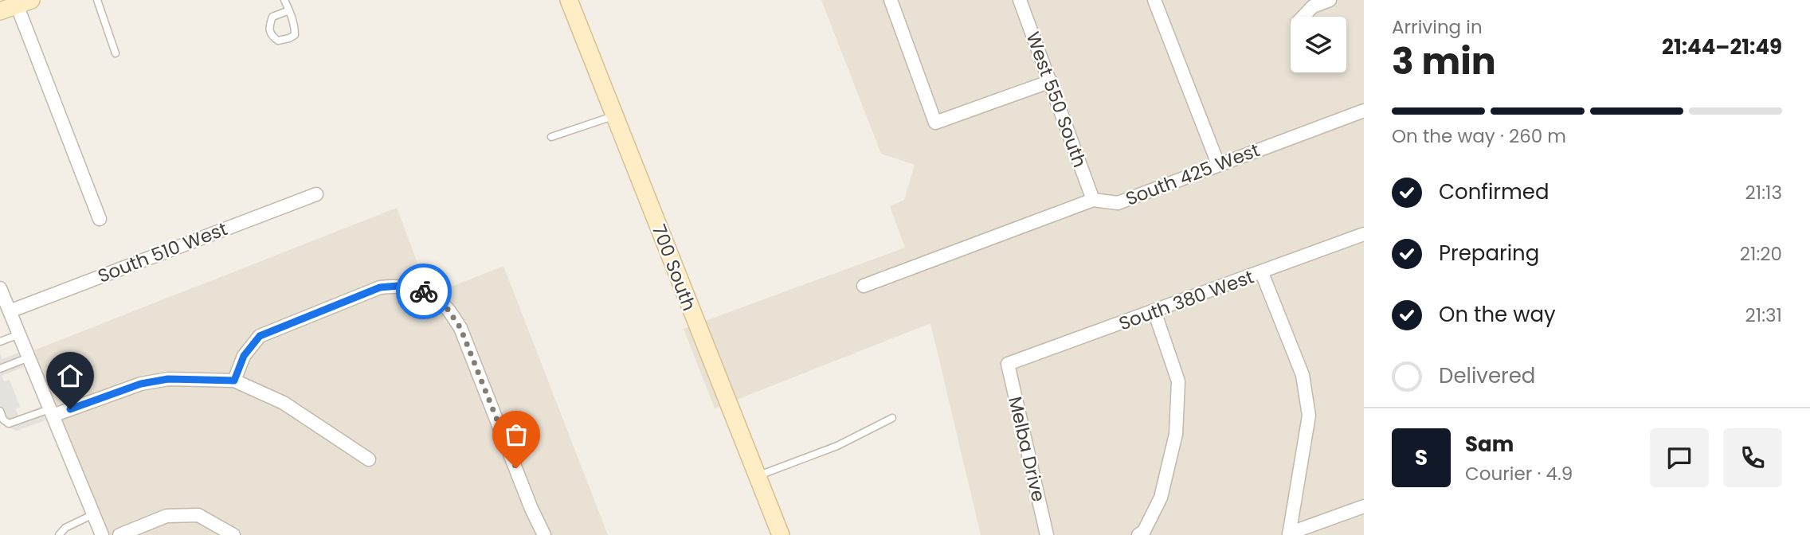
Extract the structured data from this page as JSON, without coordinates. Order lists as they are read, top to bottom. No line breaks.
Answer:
{"streets":{"street":["West 550 South","South 425 West","South 510 West","700 South","South 380 West","Melba Drive"]},"crossings":[["West 550 South","South 425 West"],["South 380 West","Melba Drive"]],"page":{"heading":["3 min","Arriving in","21:44–21:49"],"panel":["Sam","Courier · 4.9"],"bar":"On the way · 260 m","list":[["Confirmed","21:13"],["Preparing","21:20"],["On the way","21:31"],"Delivered"],"round":"S"}}
